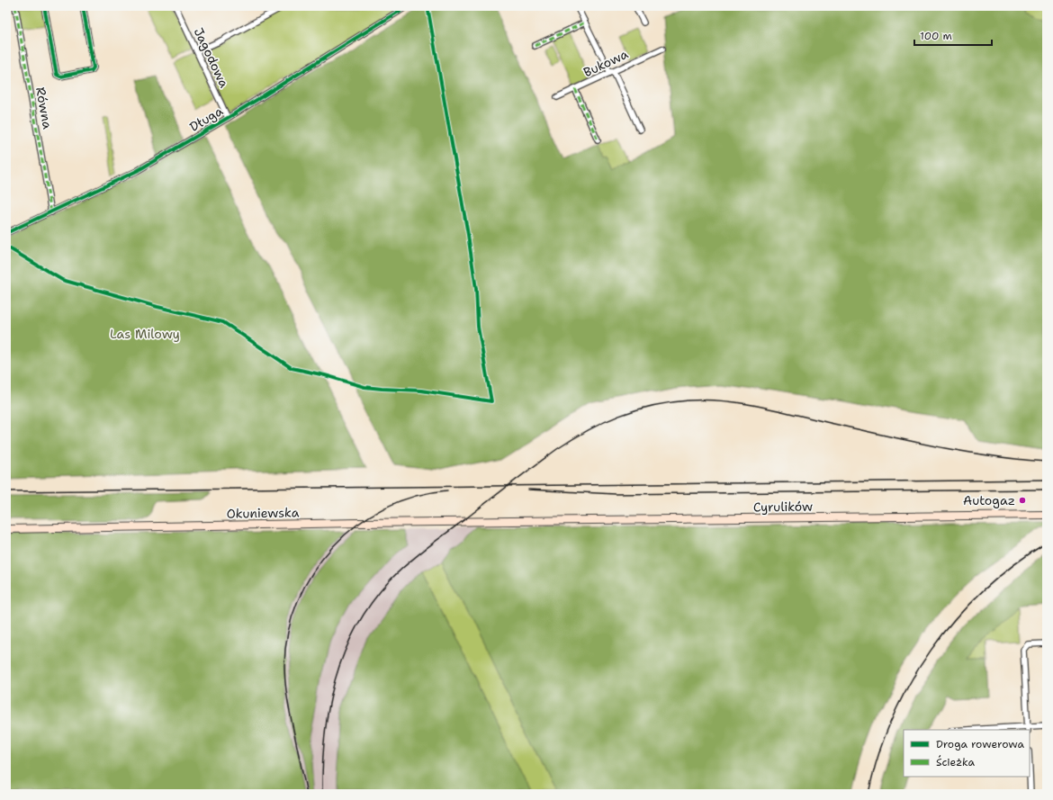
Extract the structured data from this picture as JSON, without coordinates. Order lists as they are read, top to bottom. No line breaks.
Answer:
{"streets":{"main road":["Cyrulików","Okuniewska"],"street":["Jagodowa","Bukowa","Równa","Długa"]},"crossings":[["Jagodowa","Długa"],["Równa","Długa"],["Cyrulików","Okuniewska"]],"parks":["Las Milowy"],"places":["Autogaz"],"legend":["Droga rowerowa","Ścieżka"],"scale_bar":"100 m"}
